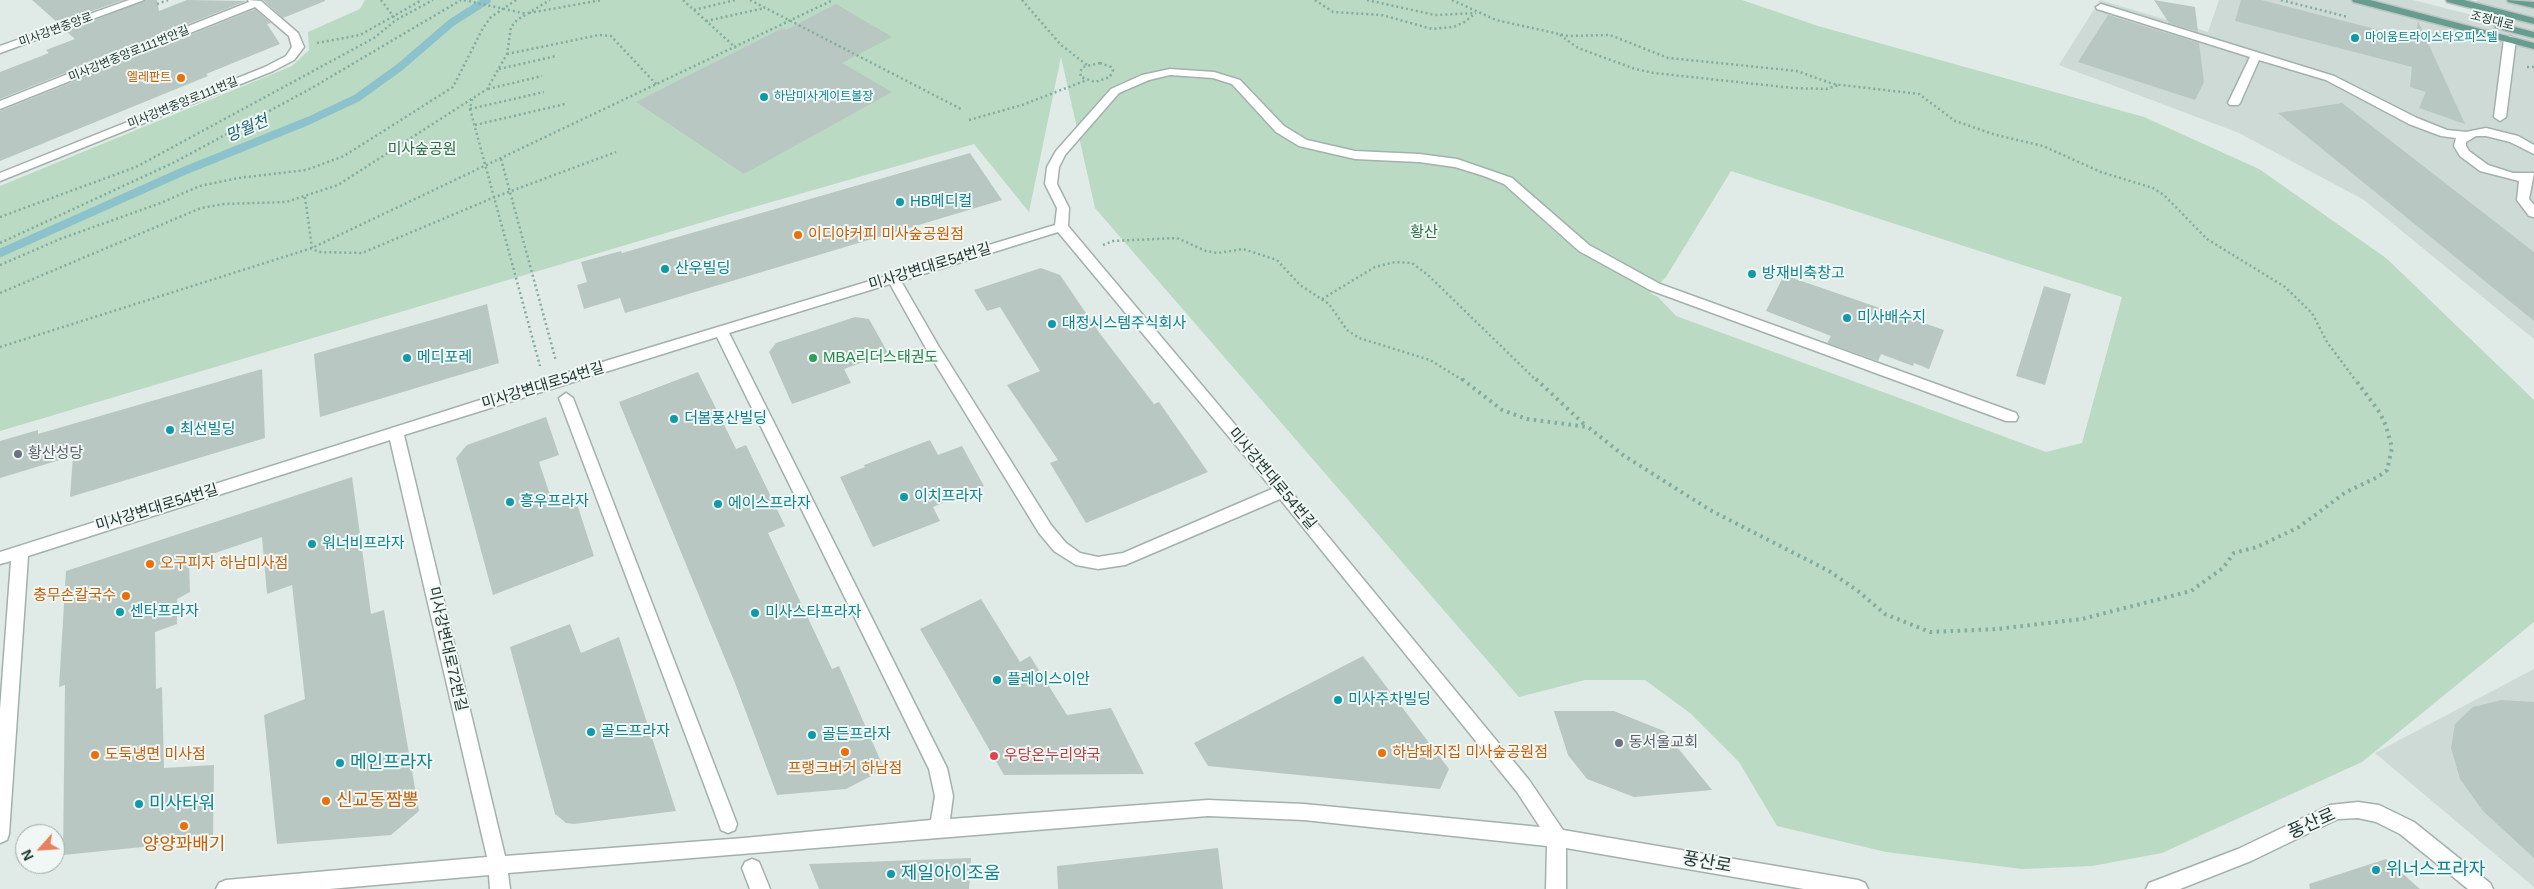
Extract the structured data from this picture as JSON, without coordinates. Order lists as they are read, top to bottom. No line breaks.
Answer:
{"streets":{"main road":["조정대로"],"street":["미사강변중앙로","미사강변중앙로111번안길","미사강변중앙로111번길","미사강변대로54번길","미사강변대로72번길","풍산로"]},"crossings":[["미사강변대로54번길","미사강변대로72번길"],["미사강변대로54번길","풍산로"],["미사강변대로72번길","풍산로"]],"water":["망월천"],"parks":["미사숲공원","황산"],"places":["마이움트라이스타오피스텔","엘레판트","하남미사게이트볼장","HB메디컬","이디야커피 미사숲공원점","산우빌딩","방재비축창고","미사배수지","대정시스템주식회사","메디포레","MBA리더스태권도","더봄풍산빌딩","최선빌딩","황산성당","이치프라자","흥우프라자","에이스프라자","워너비프라자","오구피자 하남미사점","충무손칼국수","센타프라자","미사스타프라자","플레이스이안","미사주차빌딩","골드프라자","골든프라자","동서울교회","프랭크버거 하남점","하남돼지집 미사숲공원점","도둑냉면 미사점","우당온누리약국","메인프라자","신교동짬뽕","미사타워","양양꽈배기","위너스프라자","제일아이조움"],"north":"bottom left"}
